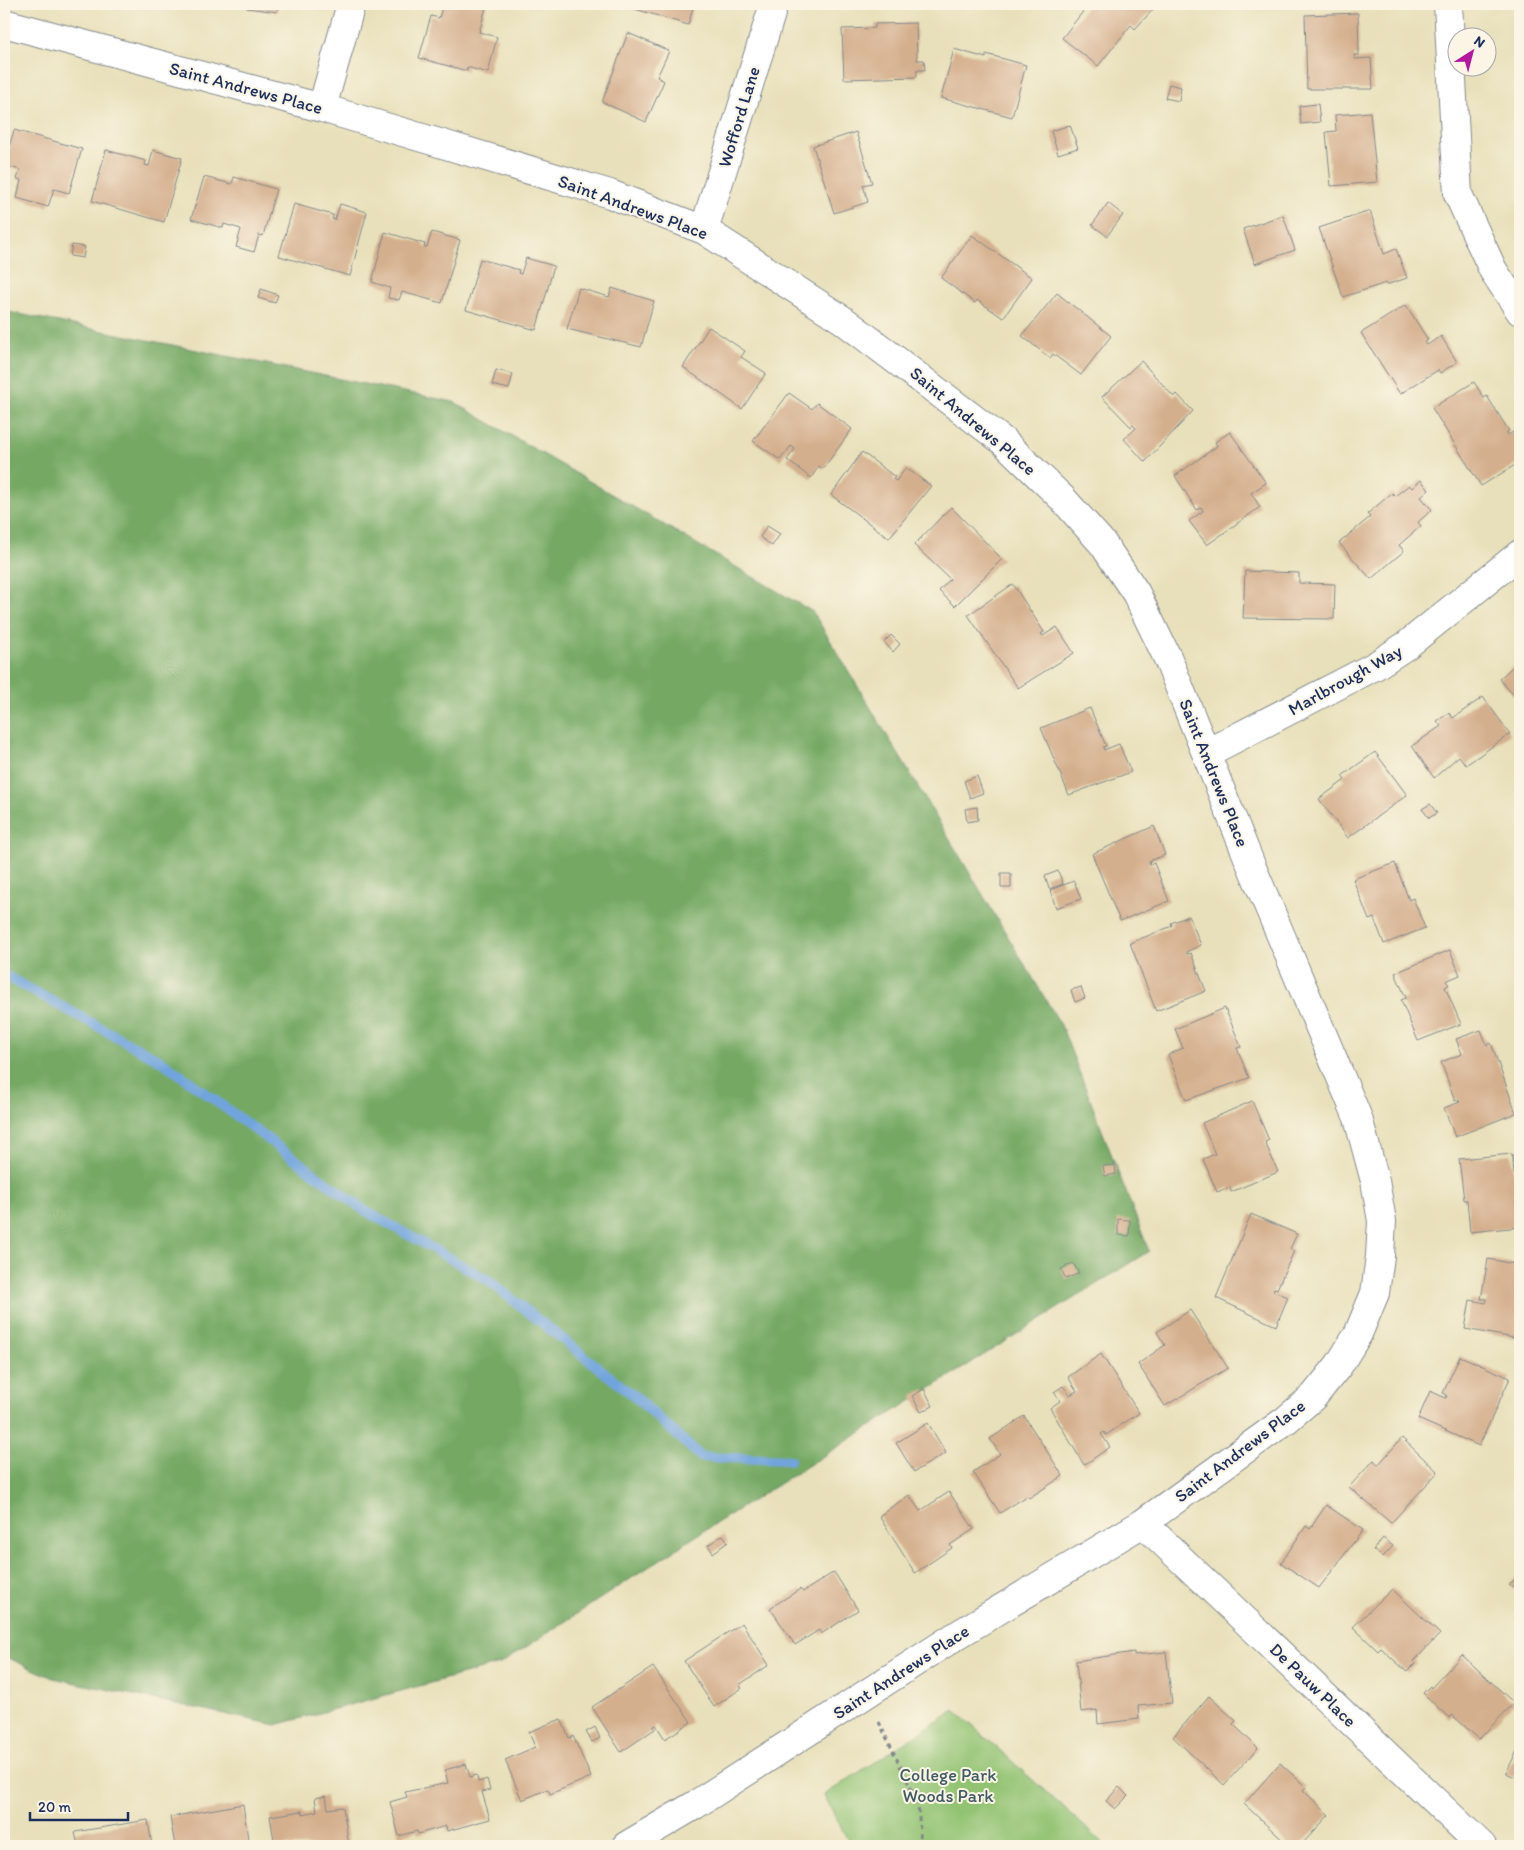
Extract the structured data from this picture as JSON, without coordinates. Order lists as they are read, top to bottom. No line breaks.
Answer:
{"streets":{"street":["Saint Andrews Place","Wofford Lane","Marlbrough Way","De Pauw Place"]},"crossings":[["Saint Andrews Place","Wofford Lane"],["Saint Andrews Place","Marlbrough Way"],["Saint Andrews Place","De Pauw Place"]],"parks":["College Park Woods Park"],"scale_bar":"20 m","north":"top right"}
